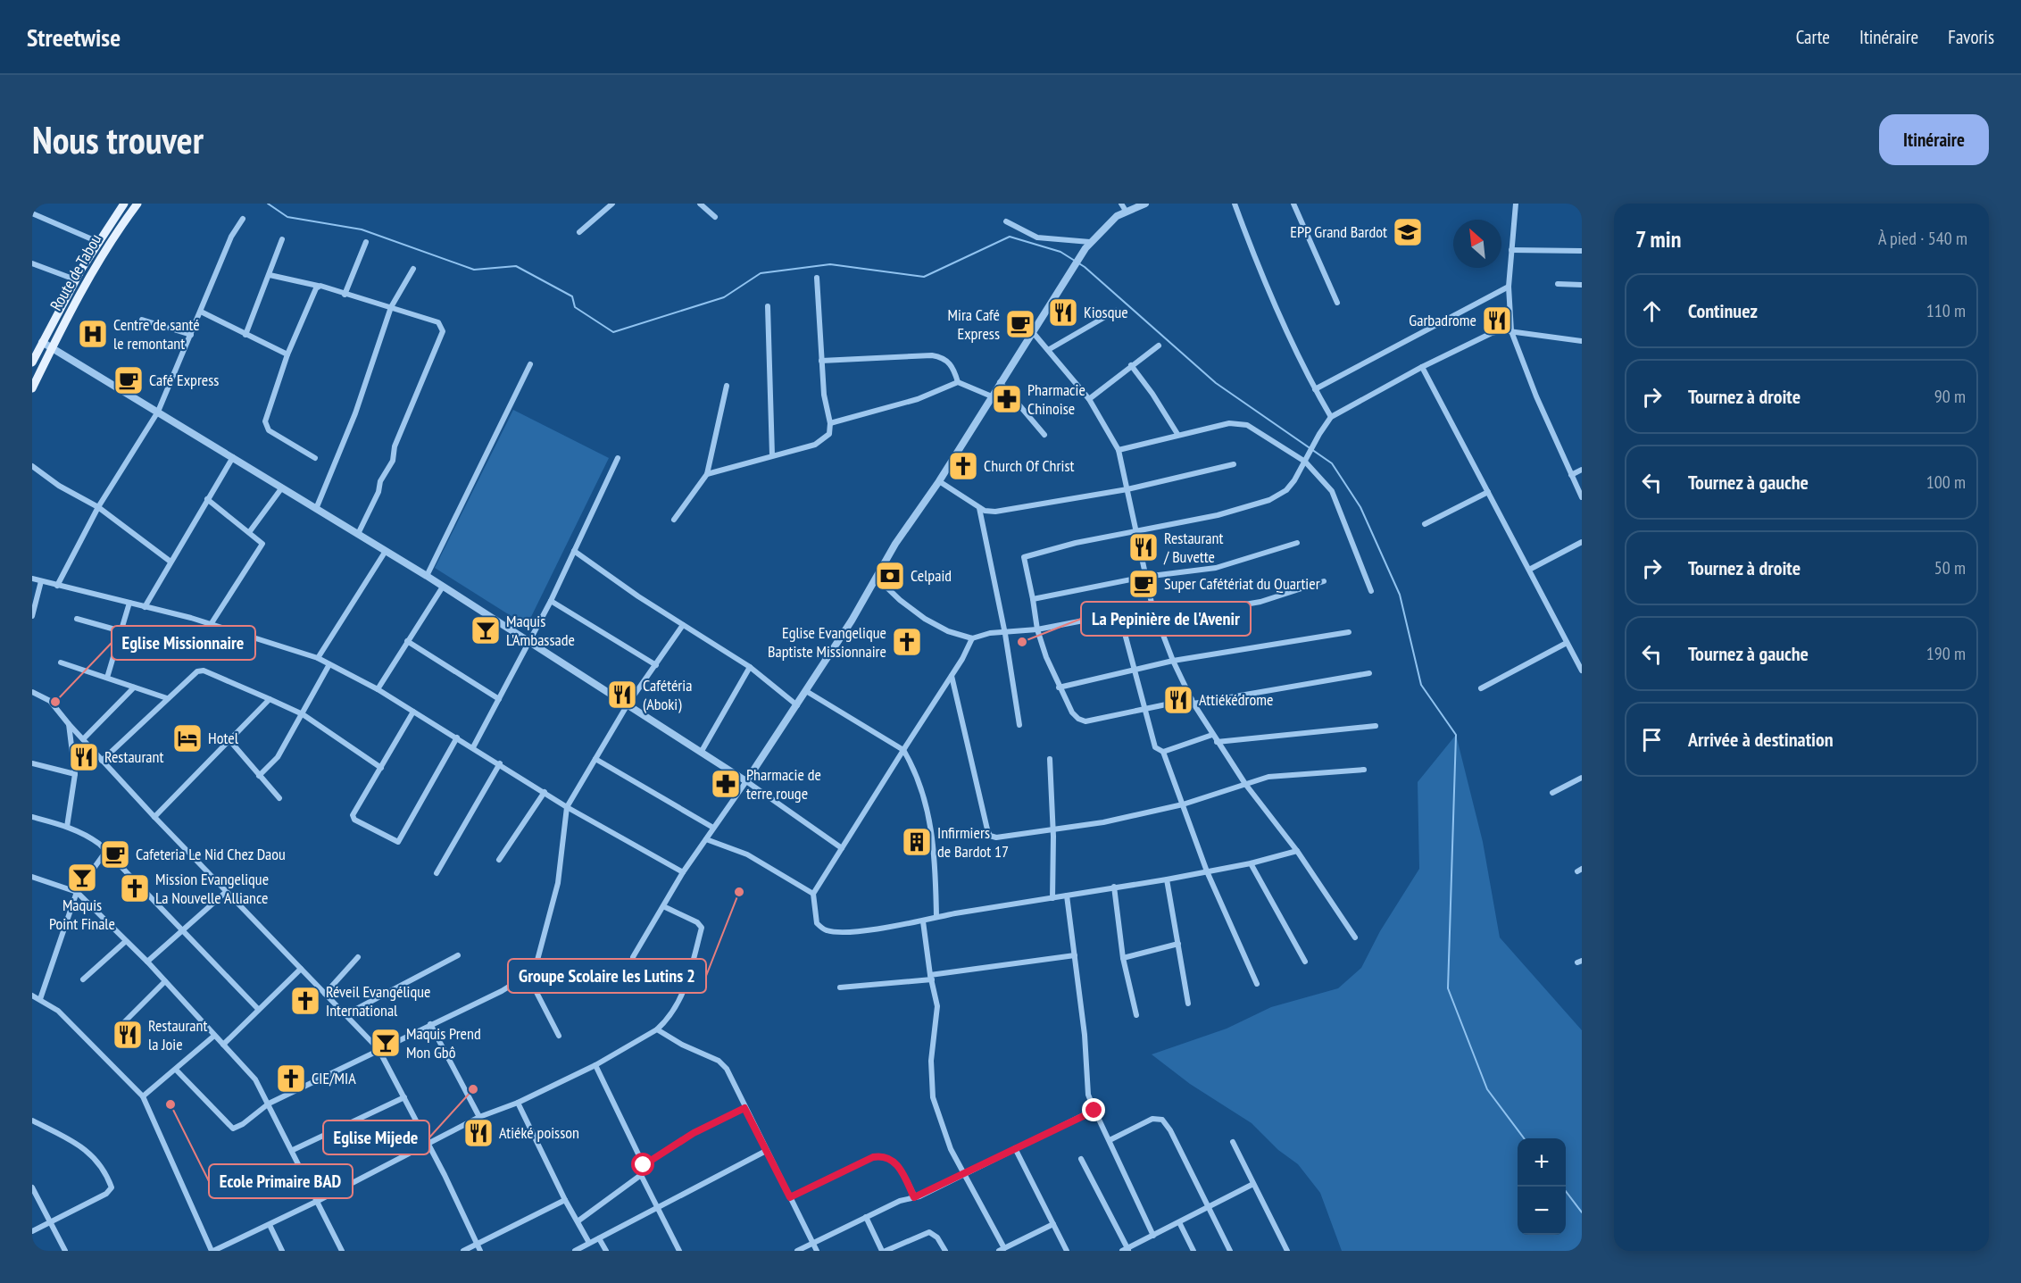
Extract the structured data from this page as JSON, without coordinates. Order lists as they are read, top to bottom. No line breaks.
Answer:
{"streets":{"main road":["Route de Tabou"]},"places":{"school or university":["EPP Grand Bardot"],"restaurant":["Kiosque","Garbadrome","Restaurant / Buvette","Cafétéria (Aboki)","Attiékédrome","Restaurant","Restaurant la Joie","Atiéké poisson"],"cafe":["Mira Café Express","Café Express","Super Cafétériat du Quartier","Cafeteria Le Nid Chez Daou"],"hospital":["Centre de santé le remontant"],"pharmacy":["Pharmacie Chinoise","Pharmacie de terre rouge"],"church":["Church Of Christ","Eglise Evangelique Baptiste Missionnaire","Mission Evangelique La Nouvelle Alliance","Réveil Evangélique International","CIE/MIA"],"bank":["Celpaid"],"bar":["Maquis L'Ambassade","Maquis Point Finale","Maquis Prend Mon Gbô"],"other":["La Pepinière de l'Avenir","Eglise Missionnaire","Groupe Scolaire les Lutins 2","Eglise Mijede","Ecole Primaire BAD"],"hotel":["Hotel"],"building":["Infirmiers de Bardot 17"]},"north":"top left","page":{"header":"Streetwise","nav":["Carte","Itinéraire","Favoris"],"buttons":"Itinéraire","title":"Nous trouver","heading":["7 min","À pied · 540 m"],"list":[["Continuez","110 m"],["Tournez à droite","90 m"],["Tournez à gauche","100 m"],["Tournez à droite","50 m"],["Tournez à gauche","190 m"],"Arrivée à destination"],"map_buttons":["+","−"]}}
